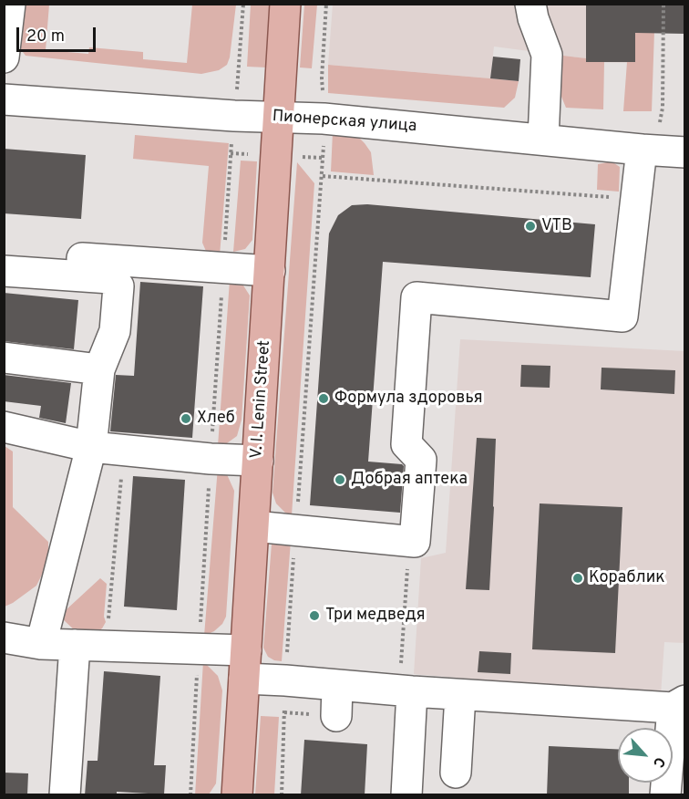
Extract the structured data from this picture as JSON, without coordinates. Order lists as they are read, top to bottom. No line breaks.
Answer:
{"streets":{"main road":["V. I. Lenin Street"],"street":["Пионерская улица"]},"crossings":[["Пионерская улица","V. I. Lenin Street"]],"places":["VTB","Формула здоровья","Хлеб","Добрая аптека","Кораблик","Три медведя"],"scale_bar":"20 m","north":"bottom right"}
